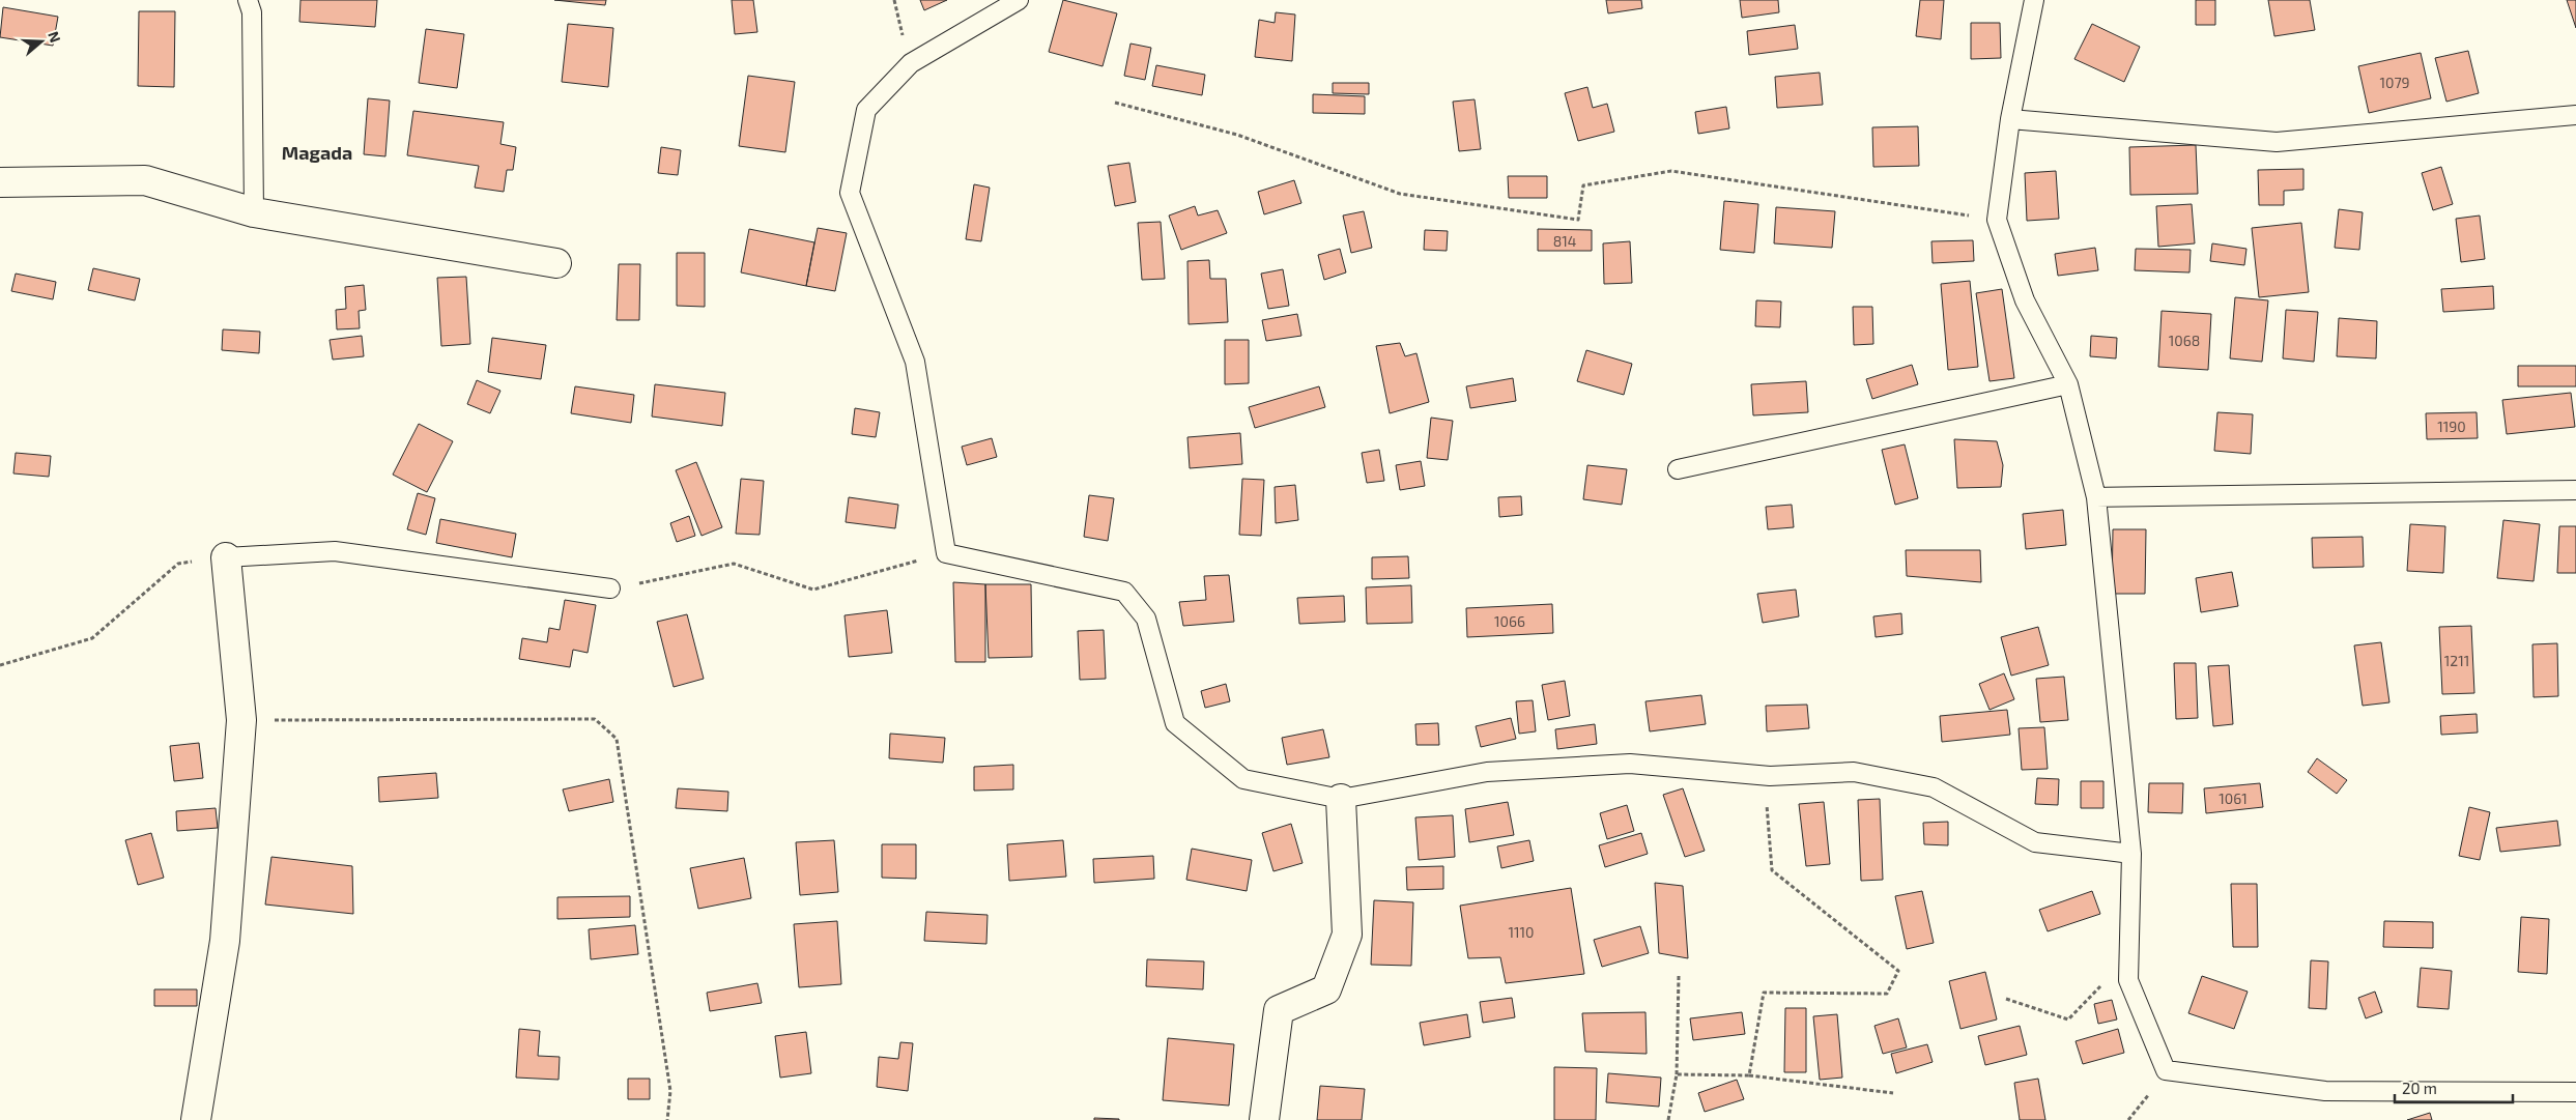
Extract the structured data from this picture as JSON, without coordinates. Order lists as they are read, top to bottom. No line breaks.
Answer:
{"districts":["Magada"],"house_numbers":["1079","814","1068","1190","1066","1211","1061","1110"],"scale_bar":"20 m","north":"right"}
